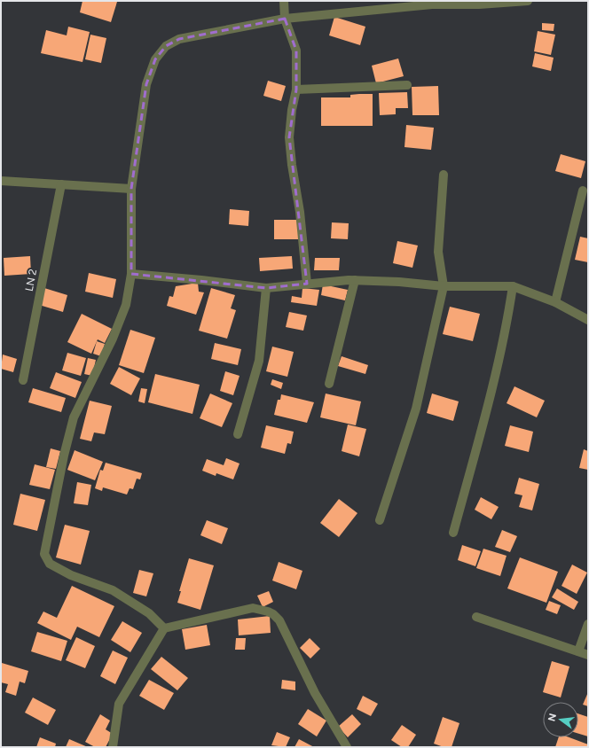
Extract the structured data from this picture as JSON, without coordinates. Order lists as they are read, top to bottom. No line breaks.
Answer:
{"streets":{"street":["LN 2"]},"north":"left"}
